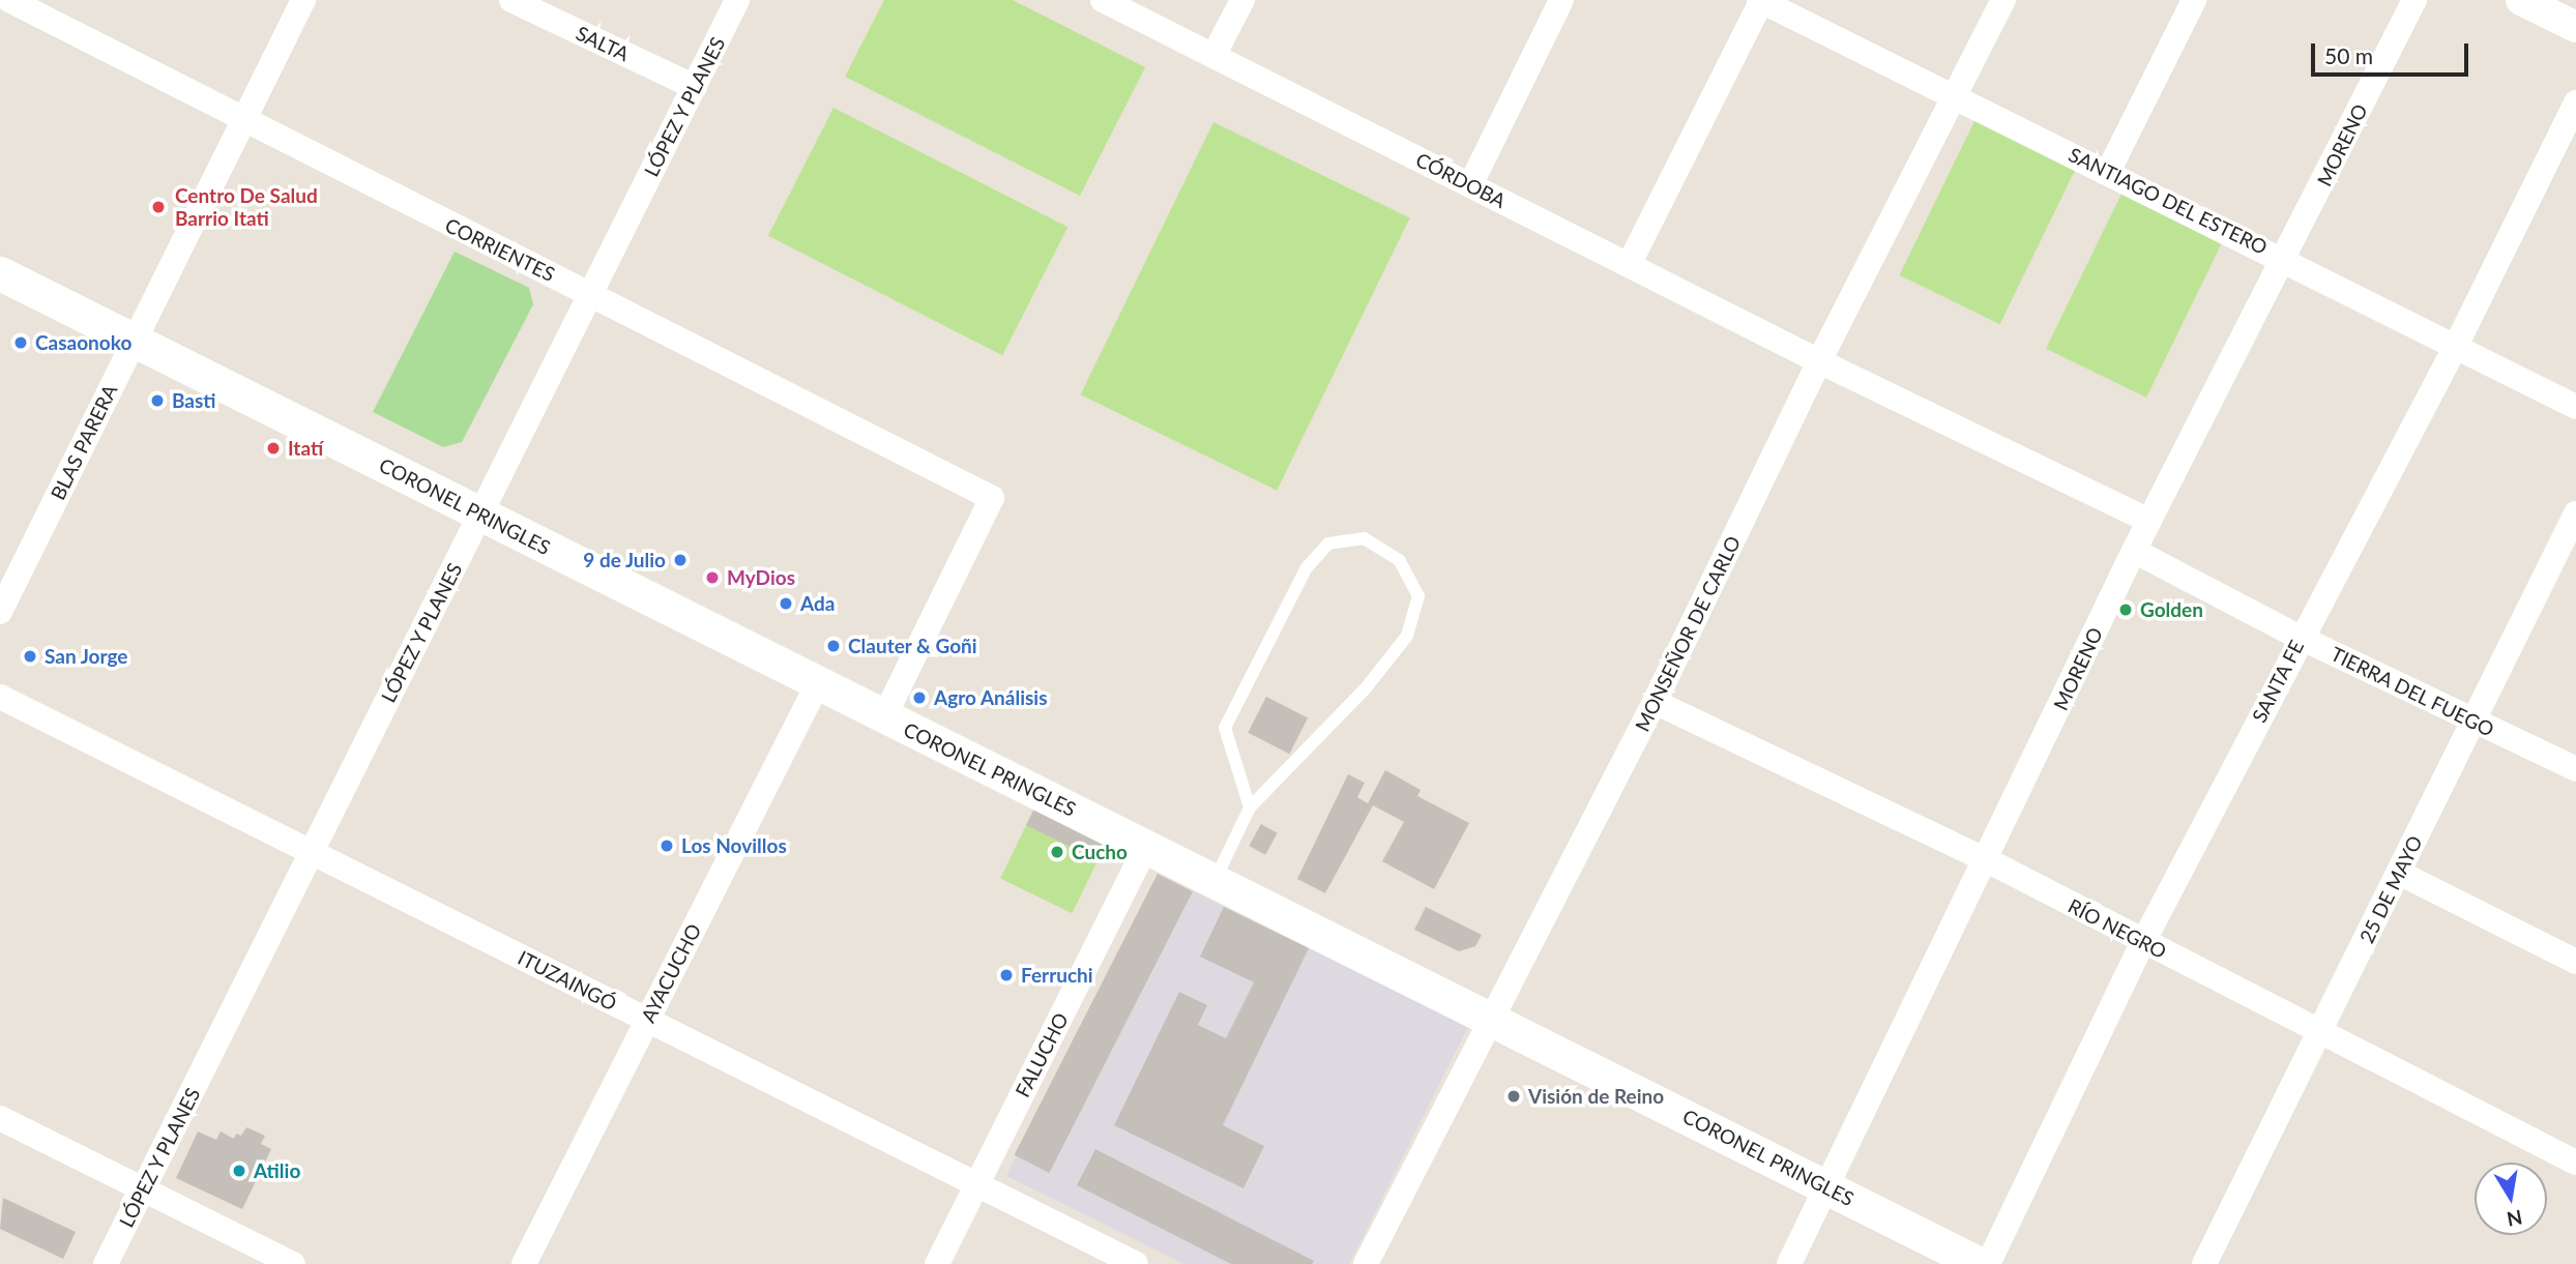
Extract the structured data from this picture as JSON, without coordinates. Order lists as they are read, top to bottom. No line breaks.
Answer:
{"streets":{"main road":["CORONEL PRINGLES"],"street":["SALTA","LÓPEZ Y PLANES","MORENO","CÓRDOBA","SANTIAGO DEL ESTERO","CORRIENTES","BLAS PARERA","MONSEÑOR DE CARLO","SANTA FE","TIERRA DEL FUEGO","25 DE MAYO","RÍO NEGRO","AYACUCHO","ITUZAINGÓ","FALUCHO"]},"crossings":[["SALTA","LÓPEZ Y PLANES"],["LÓPEZ Y PLANES","CORRIENTES"],["LÓPEZ Y PLANES","CORONEL PRINGLES"],["LÓPEZ Y PLANES","ITUZAINGÓ"],["MORENO","SANTIAGO DEL ESTERO"],["MORENO","CORONEL PRINGLES"],["MORENO","TIERRA DEL FUEGO"],["MORENO","RÍO NEGRO"],["CÓRDOBA","MONSEÑOR DE CARLO"],["SANTIAGO DEL ESTERO","MONSEÑOR DE CARLO"],["SANTIAGO DEL ESTERO","SANTA FE"],["CORRIENTES","BLAS PARERA"],["CORRIENTES","CORONEL PRINGLES"],["BLAS PARERA","CORONEL PRINGLES"],["CORONEL PRINGLES","MONSEÑOR DE CARLO"],["CORONEL PRINGLES","AYACUCHO"],["CORONEL PRINGLES","FALUCHO"],["MONSEÑOR DE CARLO","RÍO NEGRO"],["SANTA FE","TIERRA DEL FUEGO"],["SANTA FE","RÍO NEGRO"],["TIERRA DEL FUEGO","25 DE MAYO"],["25 DE MAYO","RÍO NEGRO"],["AYACUCHO","ITUZAINGÓ"],["ITUZAINGÓ","FALUCHO"]],"places":["Centro De Salud Barrio Itati","Casaonoko","Basti","Itatí","9 de Julio","MyDios","Ada","Golden","Clauter & Goñi","San Jorge","Agro Análisis","Los Novillos","Cucho","Ferruchi","Visión de Reino","Atilio"],"scale_bar":"50 m","north":"bottom"}
